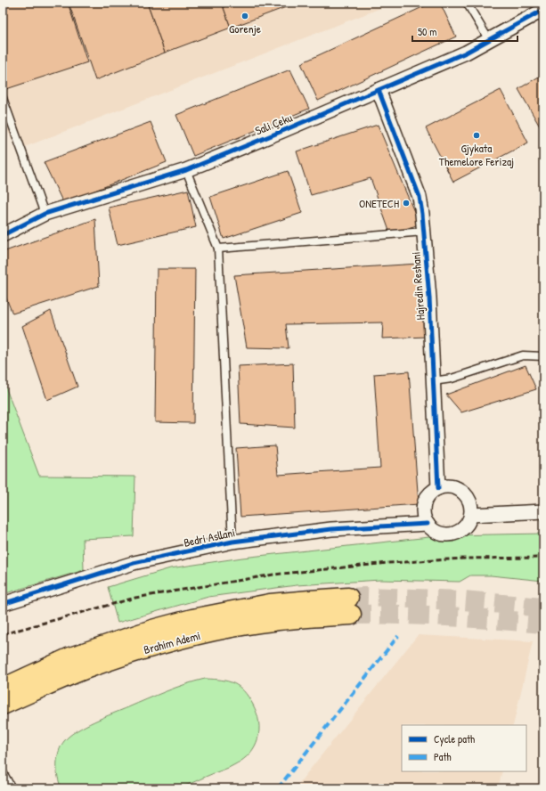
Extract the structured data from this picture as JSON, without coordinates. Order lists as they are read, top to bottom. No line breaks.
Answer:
{"streets":{"main road":["Brahim Ademi"],"street":["Sali Çeku","Hajredin Reshani","Bedri Asllani"]},"crossings":[["Sali Çeku","Hajredin Reshani"],["Hajredin Reshani","Bedri Asllani"]],"places":["Gorenje","Gjykata Themelore Ferizaj","ONETECH"],"legend":["Cycle path","Path"],"scale_bar":"50 m"}
